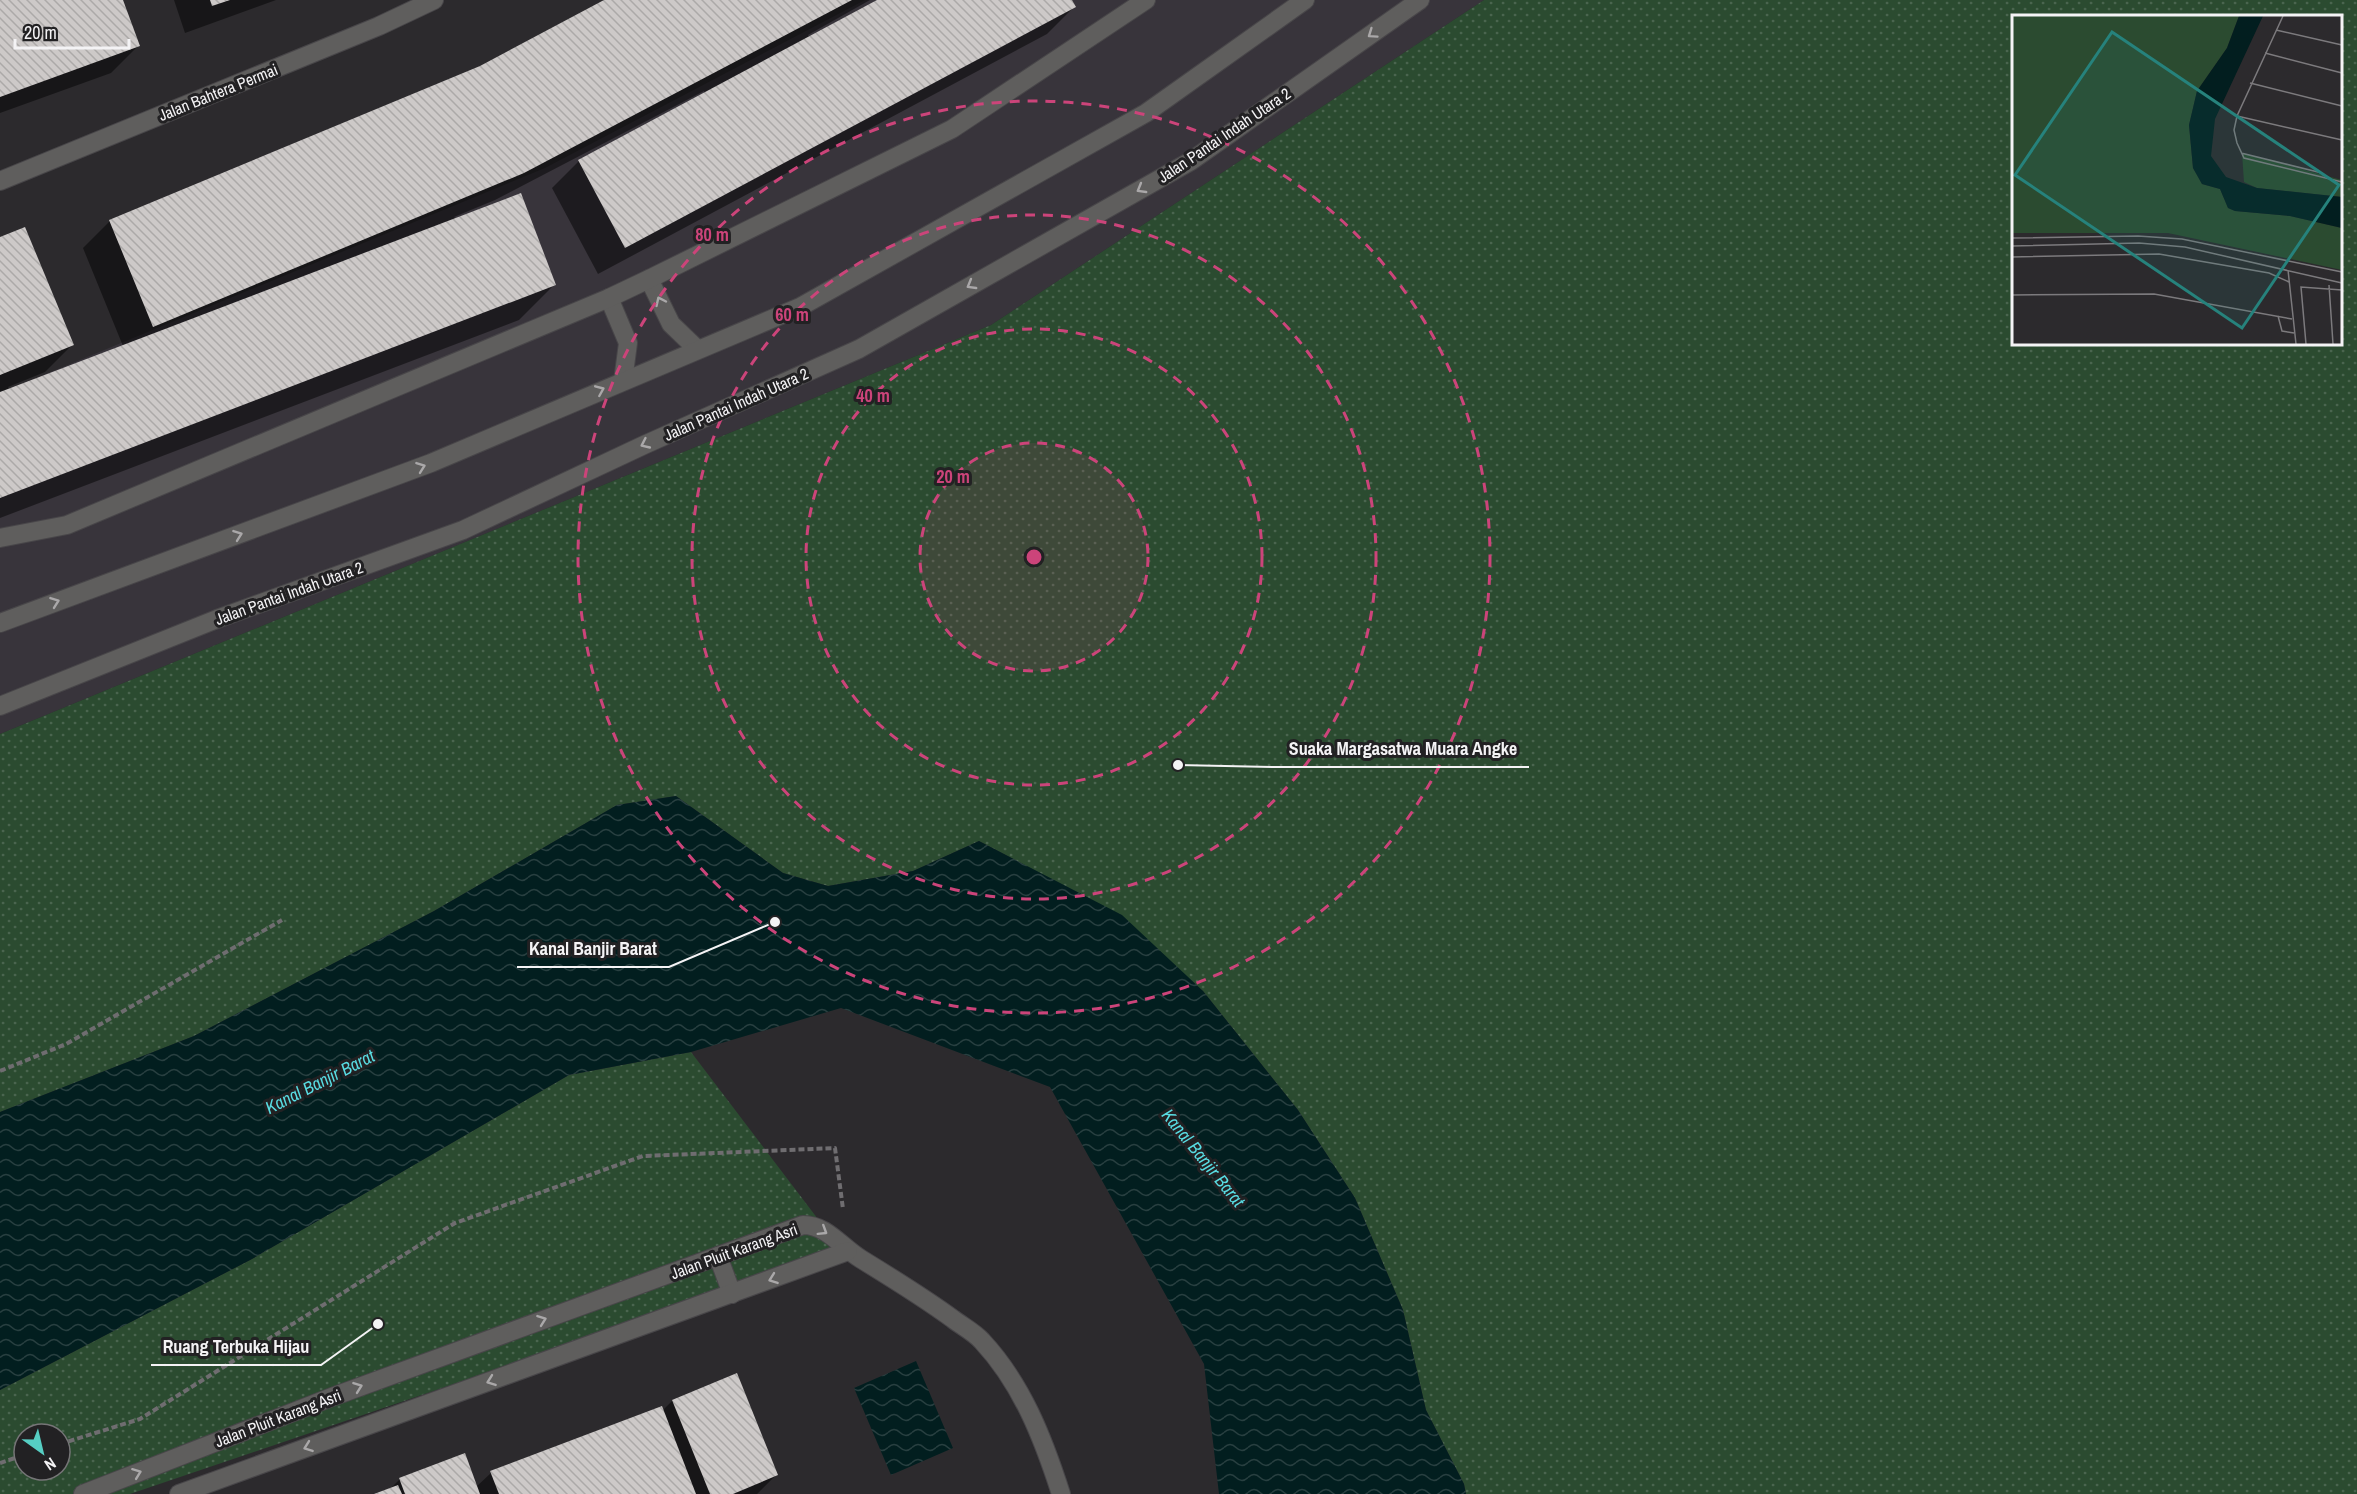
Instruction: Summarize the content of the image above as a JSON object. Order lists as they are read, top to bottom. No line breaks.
{"streets":{"street":["Jalan Bahtera Permai","Jalan Pantai Indah Utara 2","Jalan Pluit Karang Asri"]},"water":["Kanal Banjir Barat"],"places":["Suaka Margasatwa Muara Angke","Kanal Banjir Barat","Ruang Terbuka Hijau"],"scale_bar":"20 m","north":"bottom right","rings":["80 m","60 m","40 m","20 m"]}
